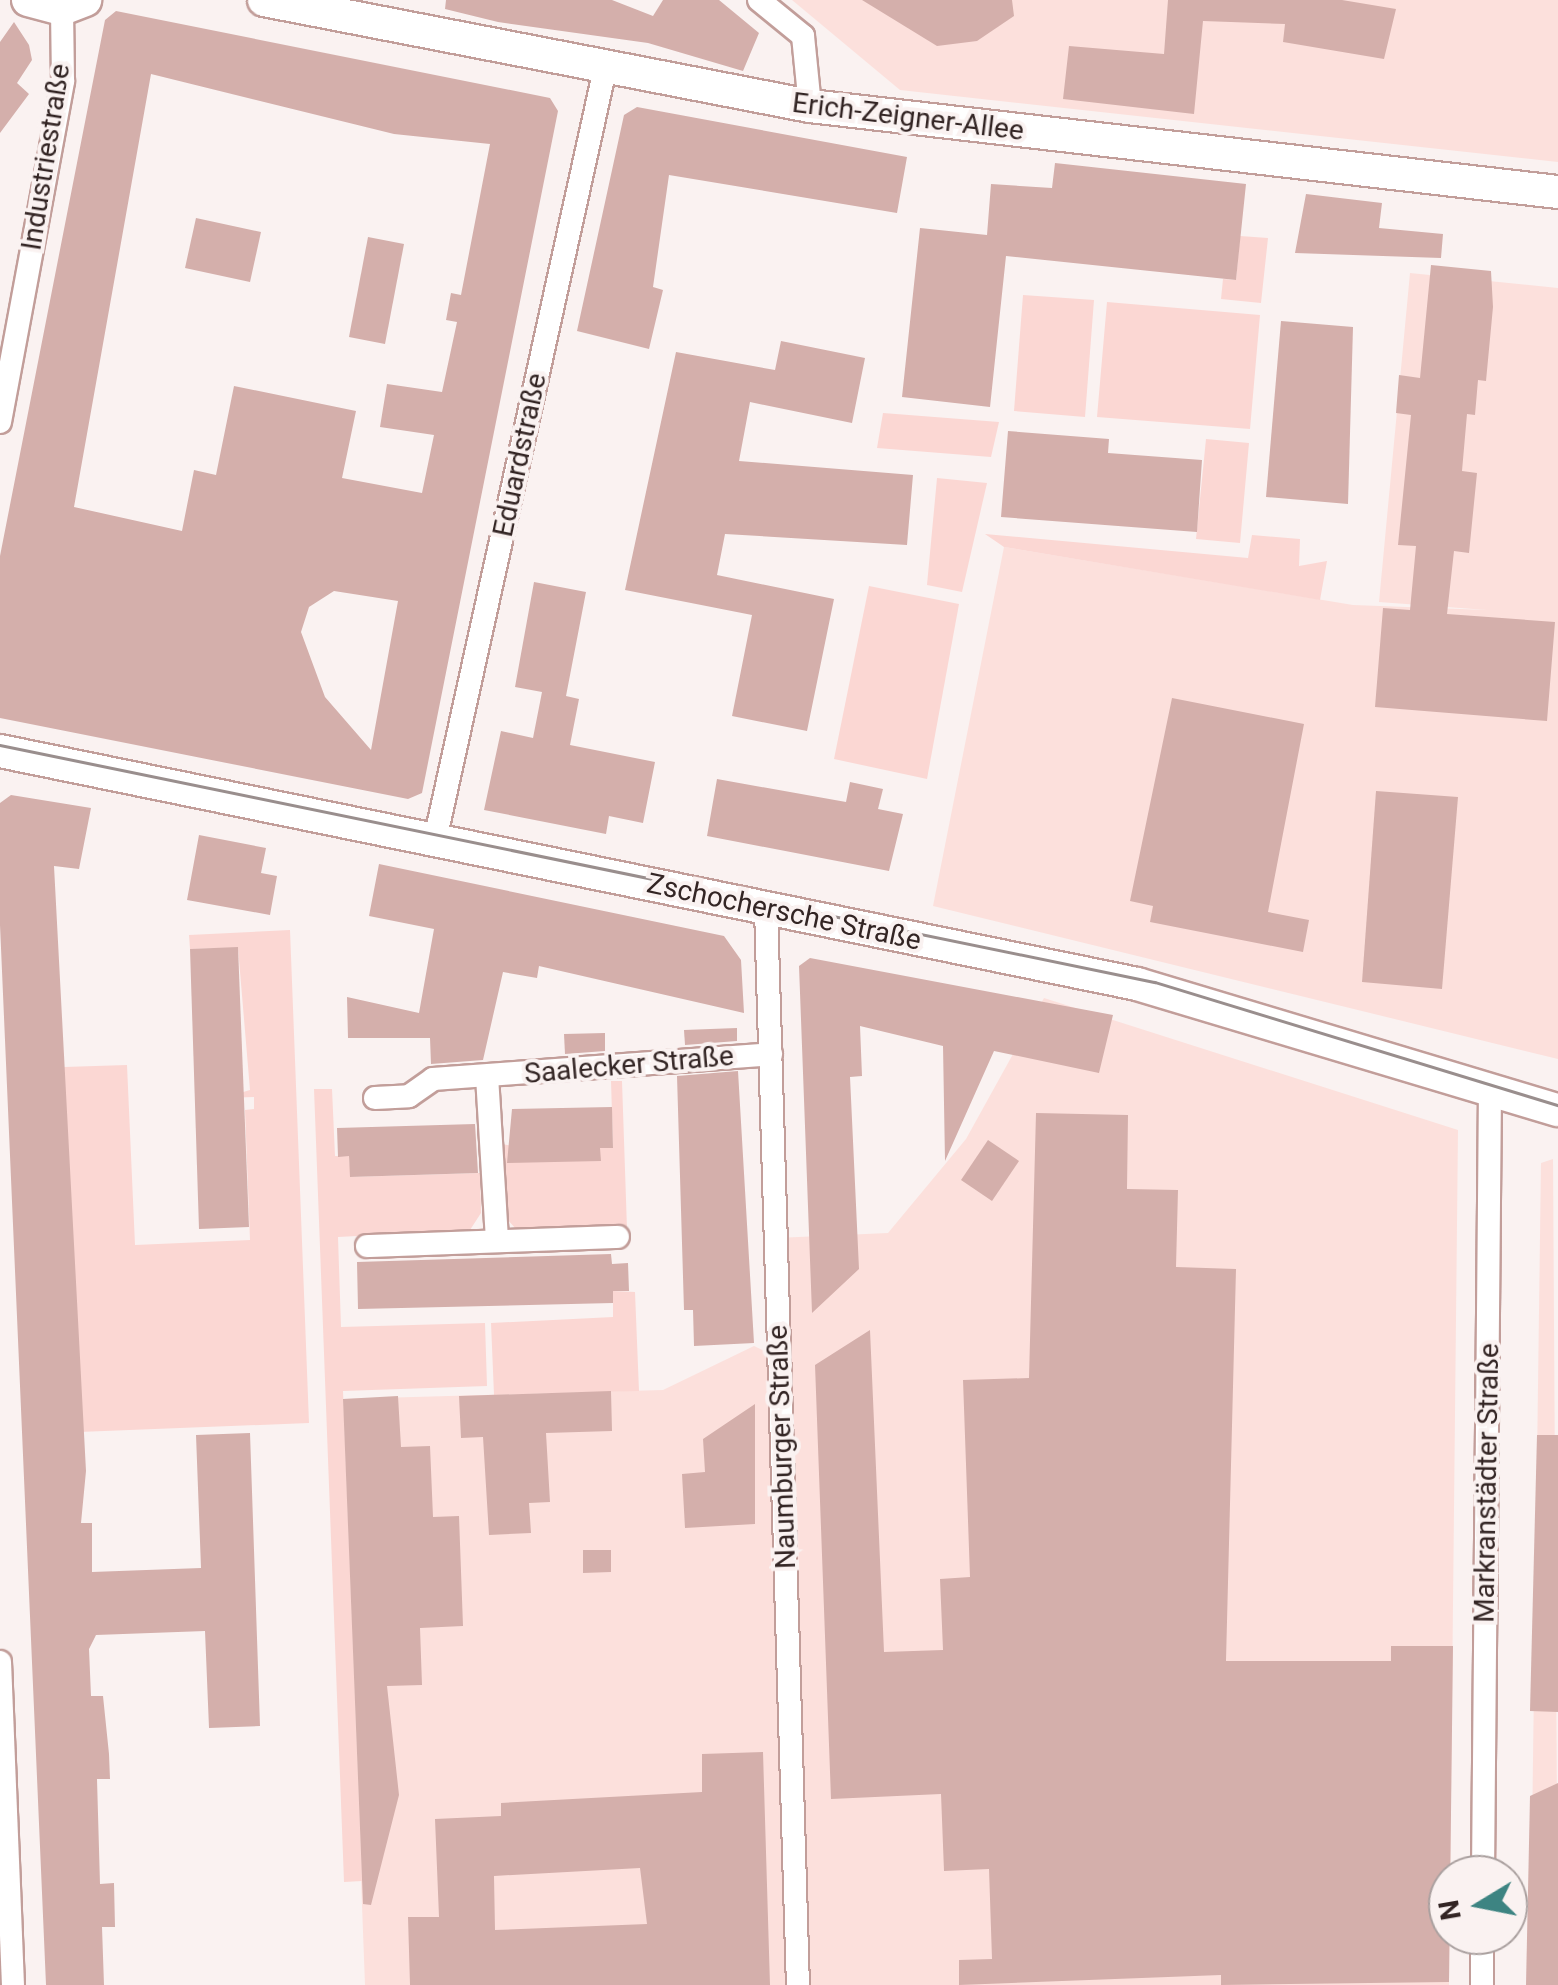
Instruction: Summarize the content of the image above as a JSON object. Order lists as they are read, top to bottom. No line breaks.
{"streets":{"main road":["Erich-Zeigner-Allee","Zschochersche Straße"],"street":["Industriestraße","Eduardstraße","Saalecker Straße","Naumburger Straße","Markranstädter Straße"]},"crossings":[["Erich-Zeigner-Allee","Eduardstraße"],["Eduardstraße","Zschochersche Straße"],["Zschochersche Straße","Naumburger Straße"],["Zschochersche Straße","Markranstädter Straße"],["Saalecker Straße","Naumburger Straße"]],"north":"left"}
